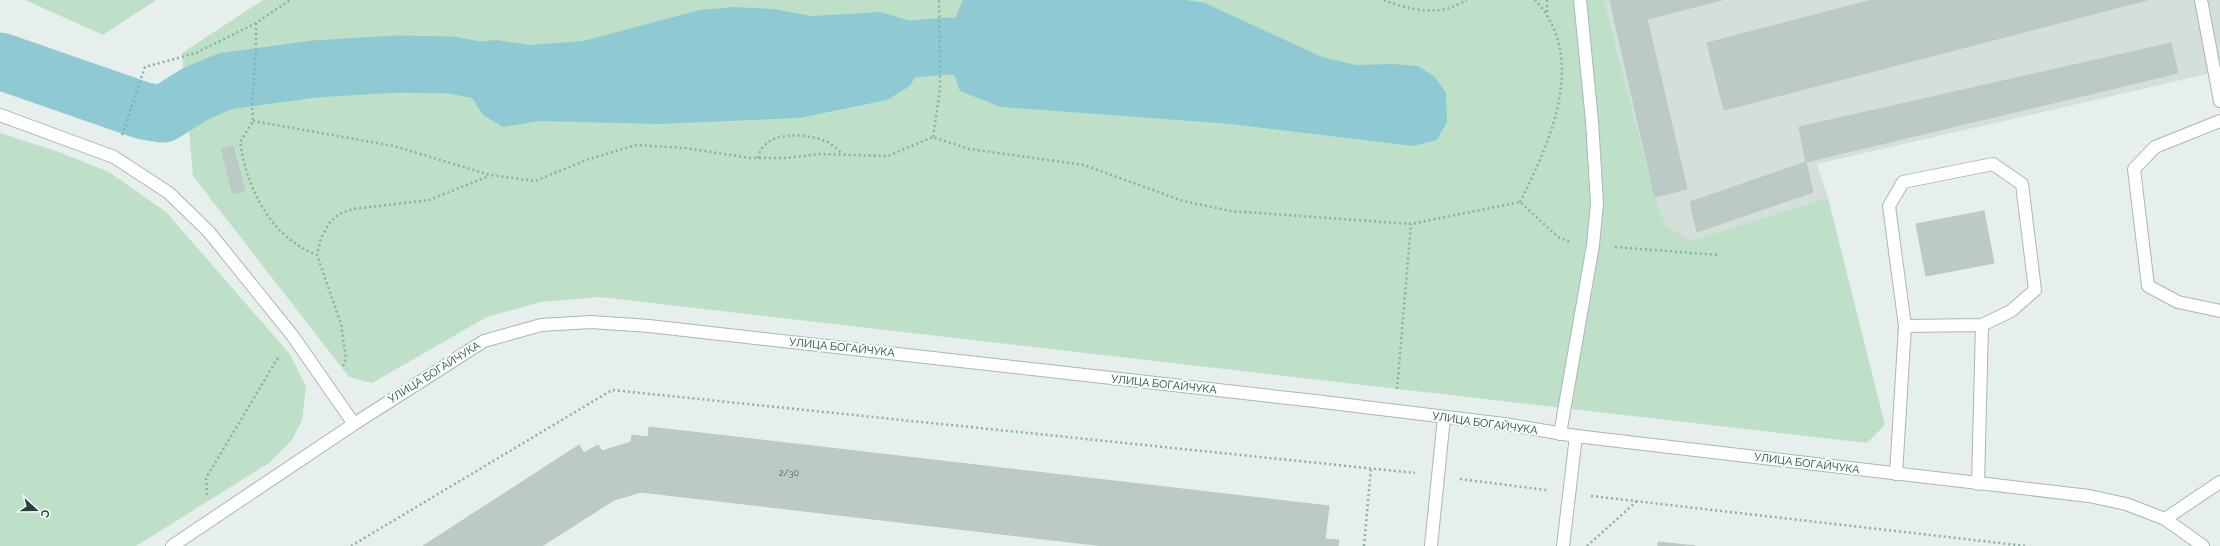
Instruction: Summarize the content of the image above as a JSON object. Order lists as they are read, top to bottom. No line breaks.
{"streets":{"street":["УЛИЦА БОГАЙЧУКА"]},"house_numbers":["2/30"],"north":"right"}
